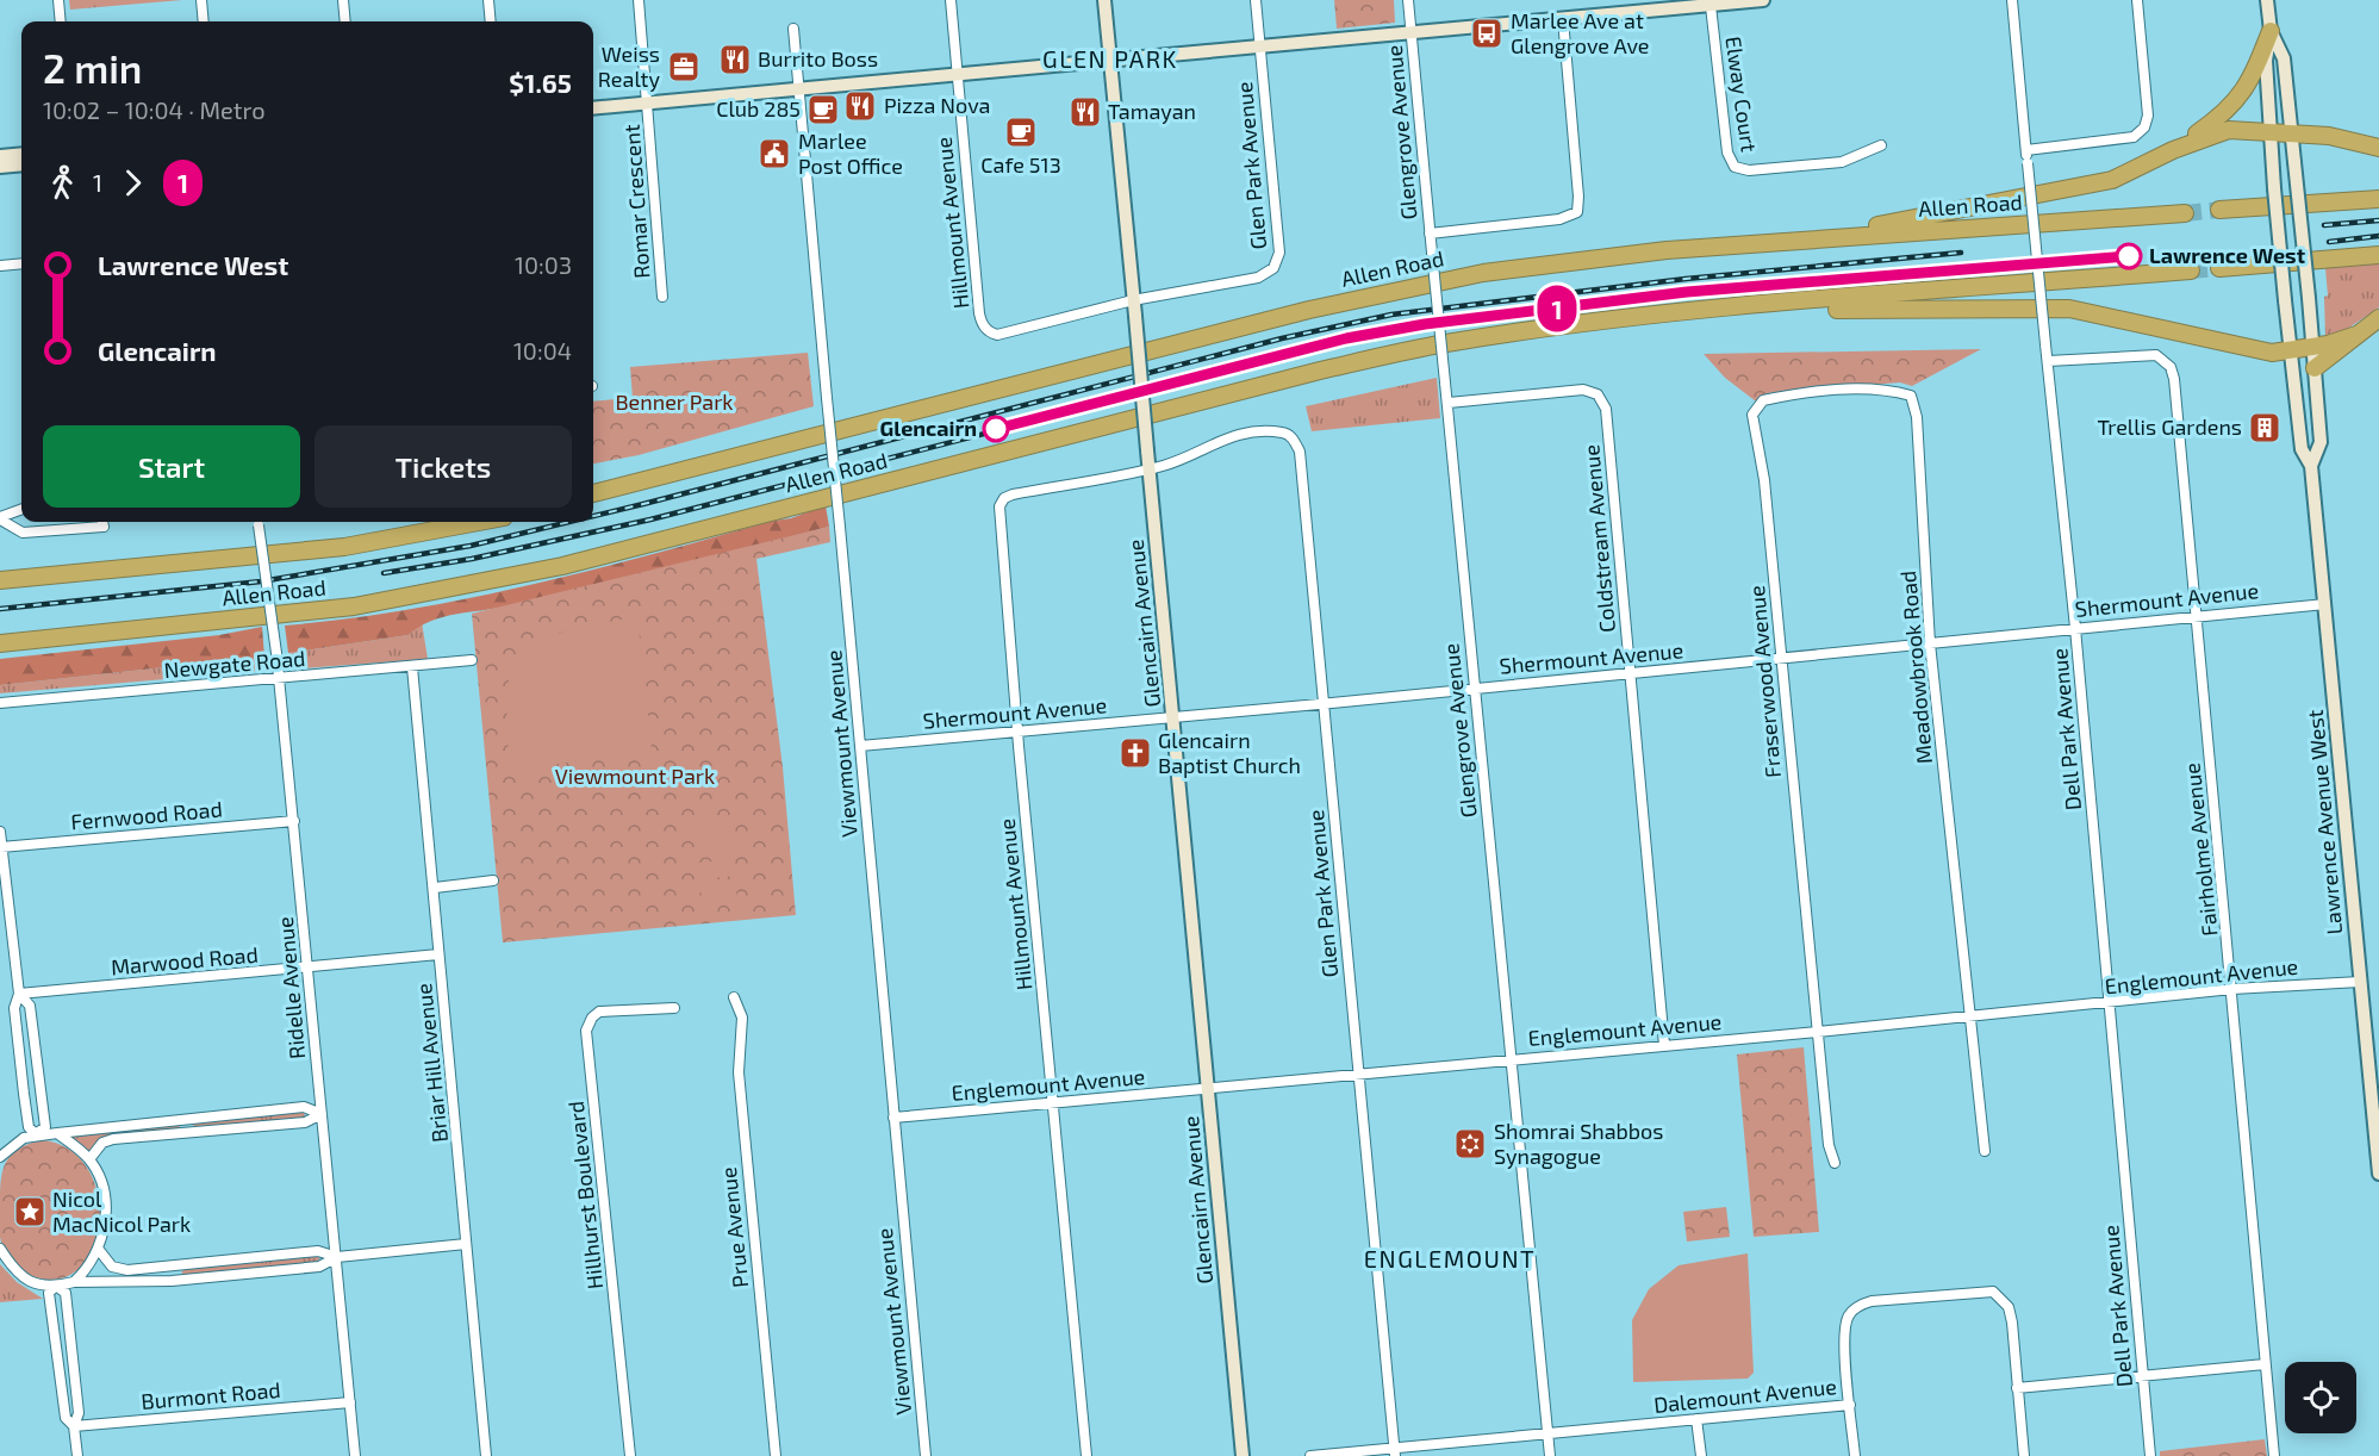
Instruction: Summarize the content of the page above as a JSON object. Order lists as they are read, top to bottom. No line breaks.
{"streets":{"highway":["Allen Road"],"street":["Elway Court","Glengrove Avenue","Glen Park Avenue","Romar Crescent","Hillmount Avenue","Coldstream Avenue","Shermount Avenue","Glencairn Avenue","Newgate Road","Meadowbrook Road","Fraserwood Avenue","Dell Park Avenue","Viewmount Avenue","Fernwood Road","Lawrence Avenue West","Fairholme Avenue","Marwood Road","Englemount Avenue","Ridelle Avenue","Briar Hill Avenue","Hillhurst Boulevard","Prue Avenue","Burmont Road","Dalemount Avenue"]},"crossings":[["Glengrove Avenue","Coldstream Avenue"],["Glengrove Avenue","Shermount Avenue"],["Glengrove Avenue","Englemount Avenue"],["Glengrove Avenue","Dalemount Avenue"],["Glen Park Avenue","Hillmount Avenue"],["Glen Park Avenue","Shermount Avenue"],["Glen Park Avenue","Glencairn Avenue"],["Glen Park Avenue","Englemount Avenue"],["Glen Park Avenue","Dalemount Avenue"],["Hillmount Avenue","Shermount Avenue"],["Hillmount Avenue","Glencairn Avenue"],["Hillmount Avenue","Englemount Avenue"],["Coldstream Avenue","Shermount Avenue"],["Coldstream Avenue","Englemount Avenue"],["Shermount Avenue","Glencairn Avenue"],["Shermount Avenue","Meadowbrook Road"],["Shermount Avenue","Fraserwood Avenue"],["Shermount Avenue","Dell Park Avenue"],["Shermount Avenue","Viewmount Avenue"],["Shermount Avenue","Lawrence Avenue West"],["Shermount Avenue","Fairholme Avenue"],["Glencairn Avenue","Englemount Avenue"],["Newgate Road","Ridelle Avenue"],["Newgate Road","Briar Hill Avenue"],["Meadowbrook Road","Fraserwood Avenue"],["Meadowbrook Road","Englemount Avenue"],["Fraserwood Avenue","Englemount Avenue"],["Dell Park Avenue","Fairholme Avenue"],["Dell Park Avenue","Englemount Avenue"],["Viewmount Avenue","Englemount Avenue"],["Fernwood Road","Ridelle Avenue"],["Lawrence Avenue West","Englemount Avenue"],["Fairholme Avenue","Englemount Avenue"],["Marwood Road","Ridelle Avenue"],["Marwood Road","Briar Hill Avenue"],["Ridelle Avenue","Burmont Road"]],"districts":["GLEN PARK","ENGLEMOUNT"],"parks":["Benner Park","Viewmount Park"],"places":{"bus stop":["Marlee Ave at Glengrove Ave"],"restaurant":["Burrito Boss","Pizza Nova","Tamayan"],"office":["Weiss Realty"],"cafe":["Club 285","Cafe 513"],"public building":["Marlee Post Office"],"other":["Lawrence West","Glencairn"],"building":["Trellis Gardens"],"church":["Glencairn Baptist Church"],"synagogue":["Shomrai Shabbos Synagogue"],"place":["Nicol MacNicol Park"]},"lines":["metro line 1"],"page":{"on_map":"1","heading":["2 min","10:02 – 10:04 · Metro","$1.65"],"legs":["1","1"],"list":[{"name":"Lawrence West","value":"10:03"},{"name":"Glencairn","value":"10:04"}],"buttons":["Start","Tickets"]}}
